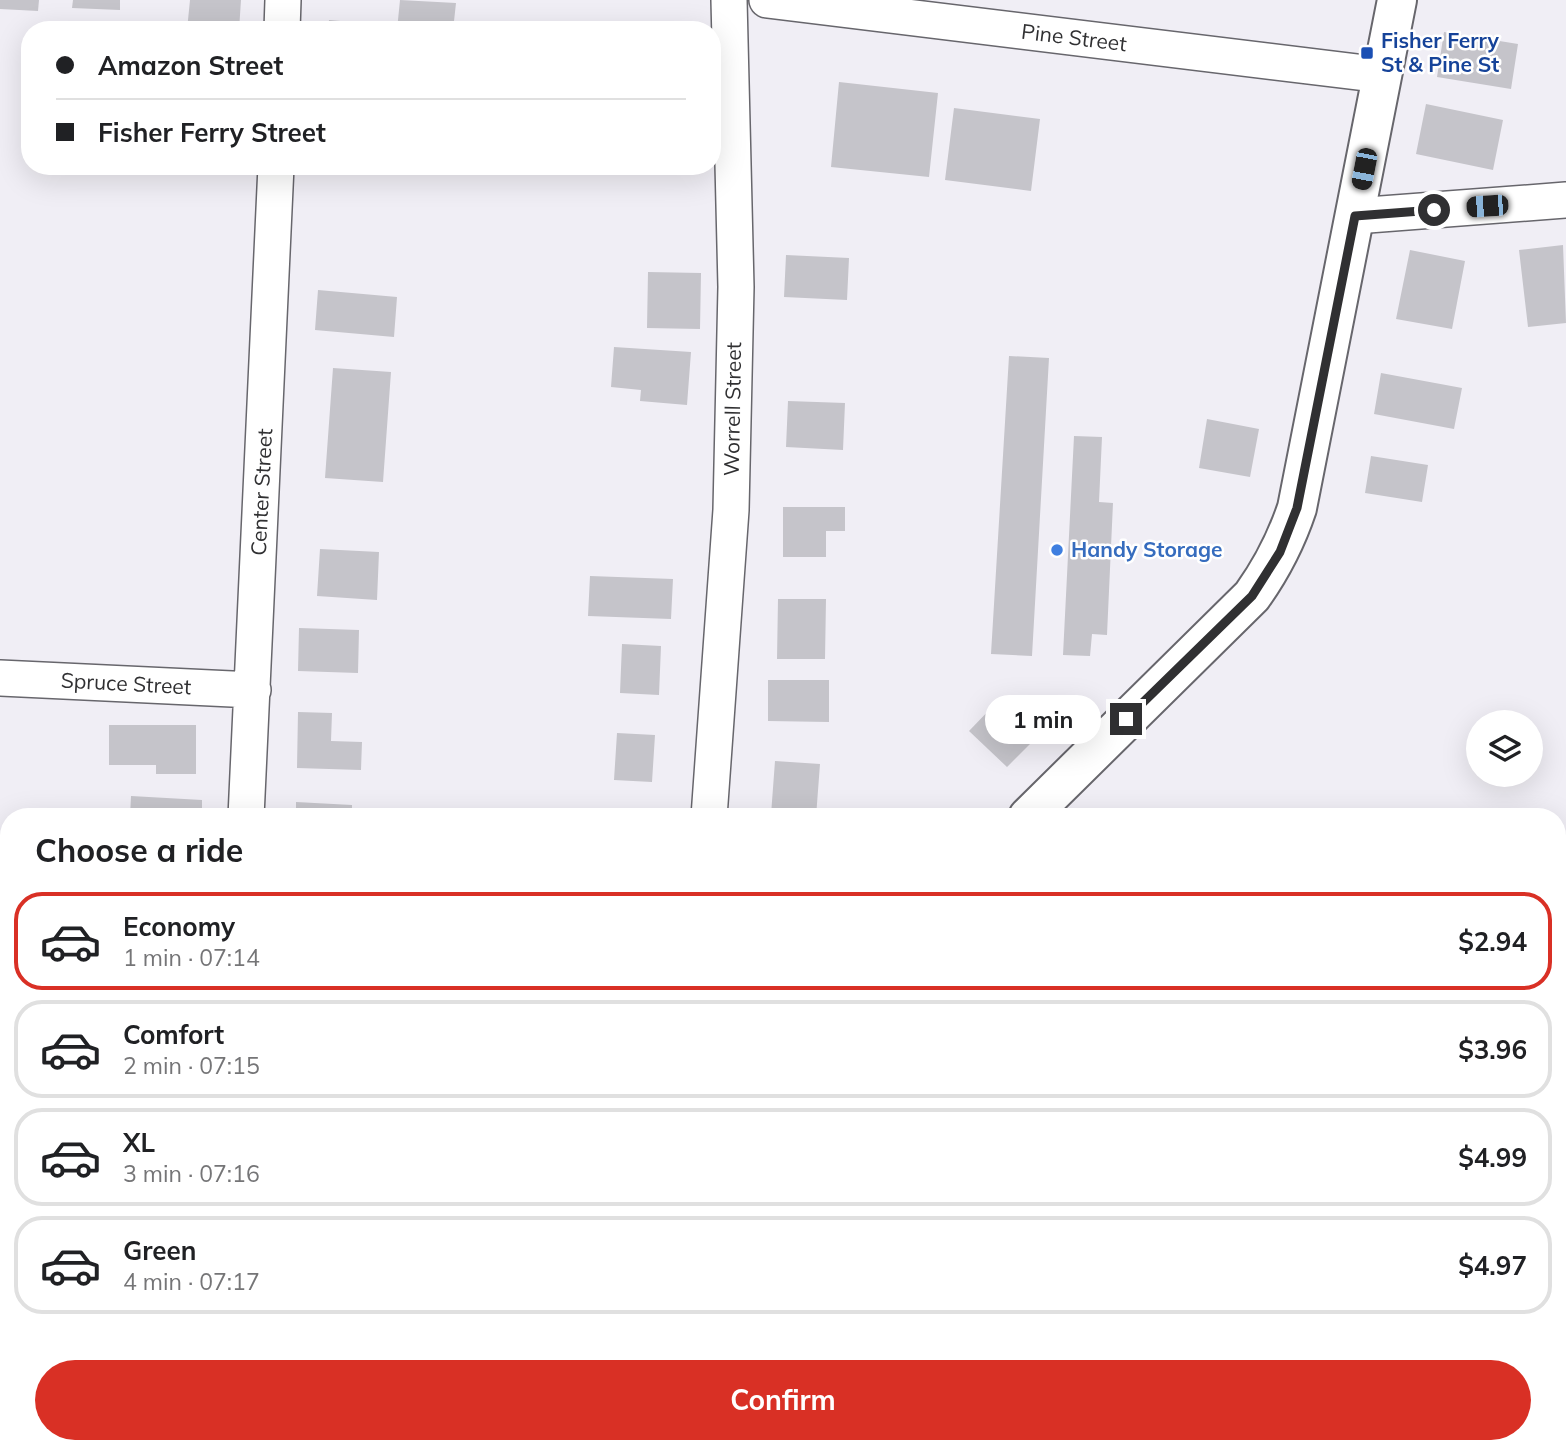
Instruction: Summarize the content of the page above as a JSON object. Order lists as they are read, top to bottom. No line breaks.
{"streets":{"street":["Pine Street","Worrell Street","Center Street","Spruce Street"]},"crossings":[["Center Street","Spruce Street"]],"places":{"transit":["Fisher Ferry St & Pine St"],"other":["Handy Storage"]},"page":{"banner":["Amazon Street","Fisher Ferry Street"],"bubble":"1 min","heading":"Choose a ride","list":[{"name":"Economy","note":"1 min · 07:14","value":"$2.94"},{"name":"Comfort","note":"2 min · 07:15","value":"$3.96"},{"name":"XL","note":"3 min · 07:16","value":"$4.99"},{"name":"Green","note":"4 min · 07:17","value":"$4.97"}],"buttons":"Confirm"}}
